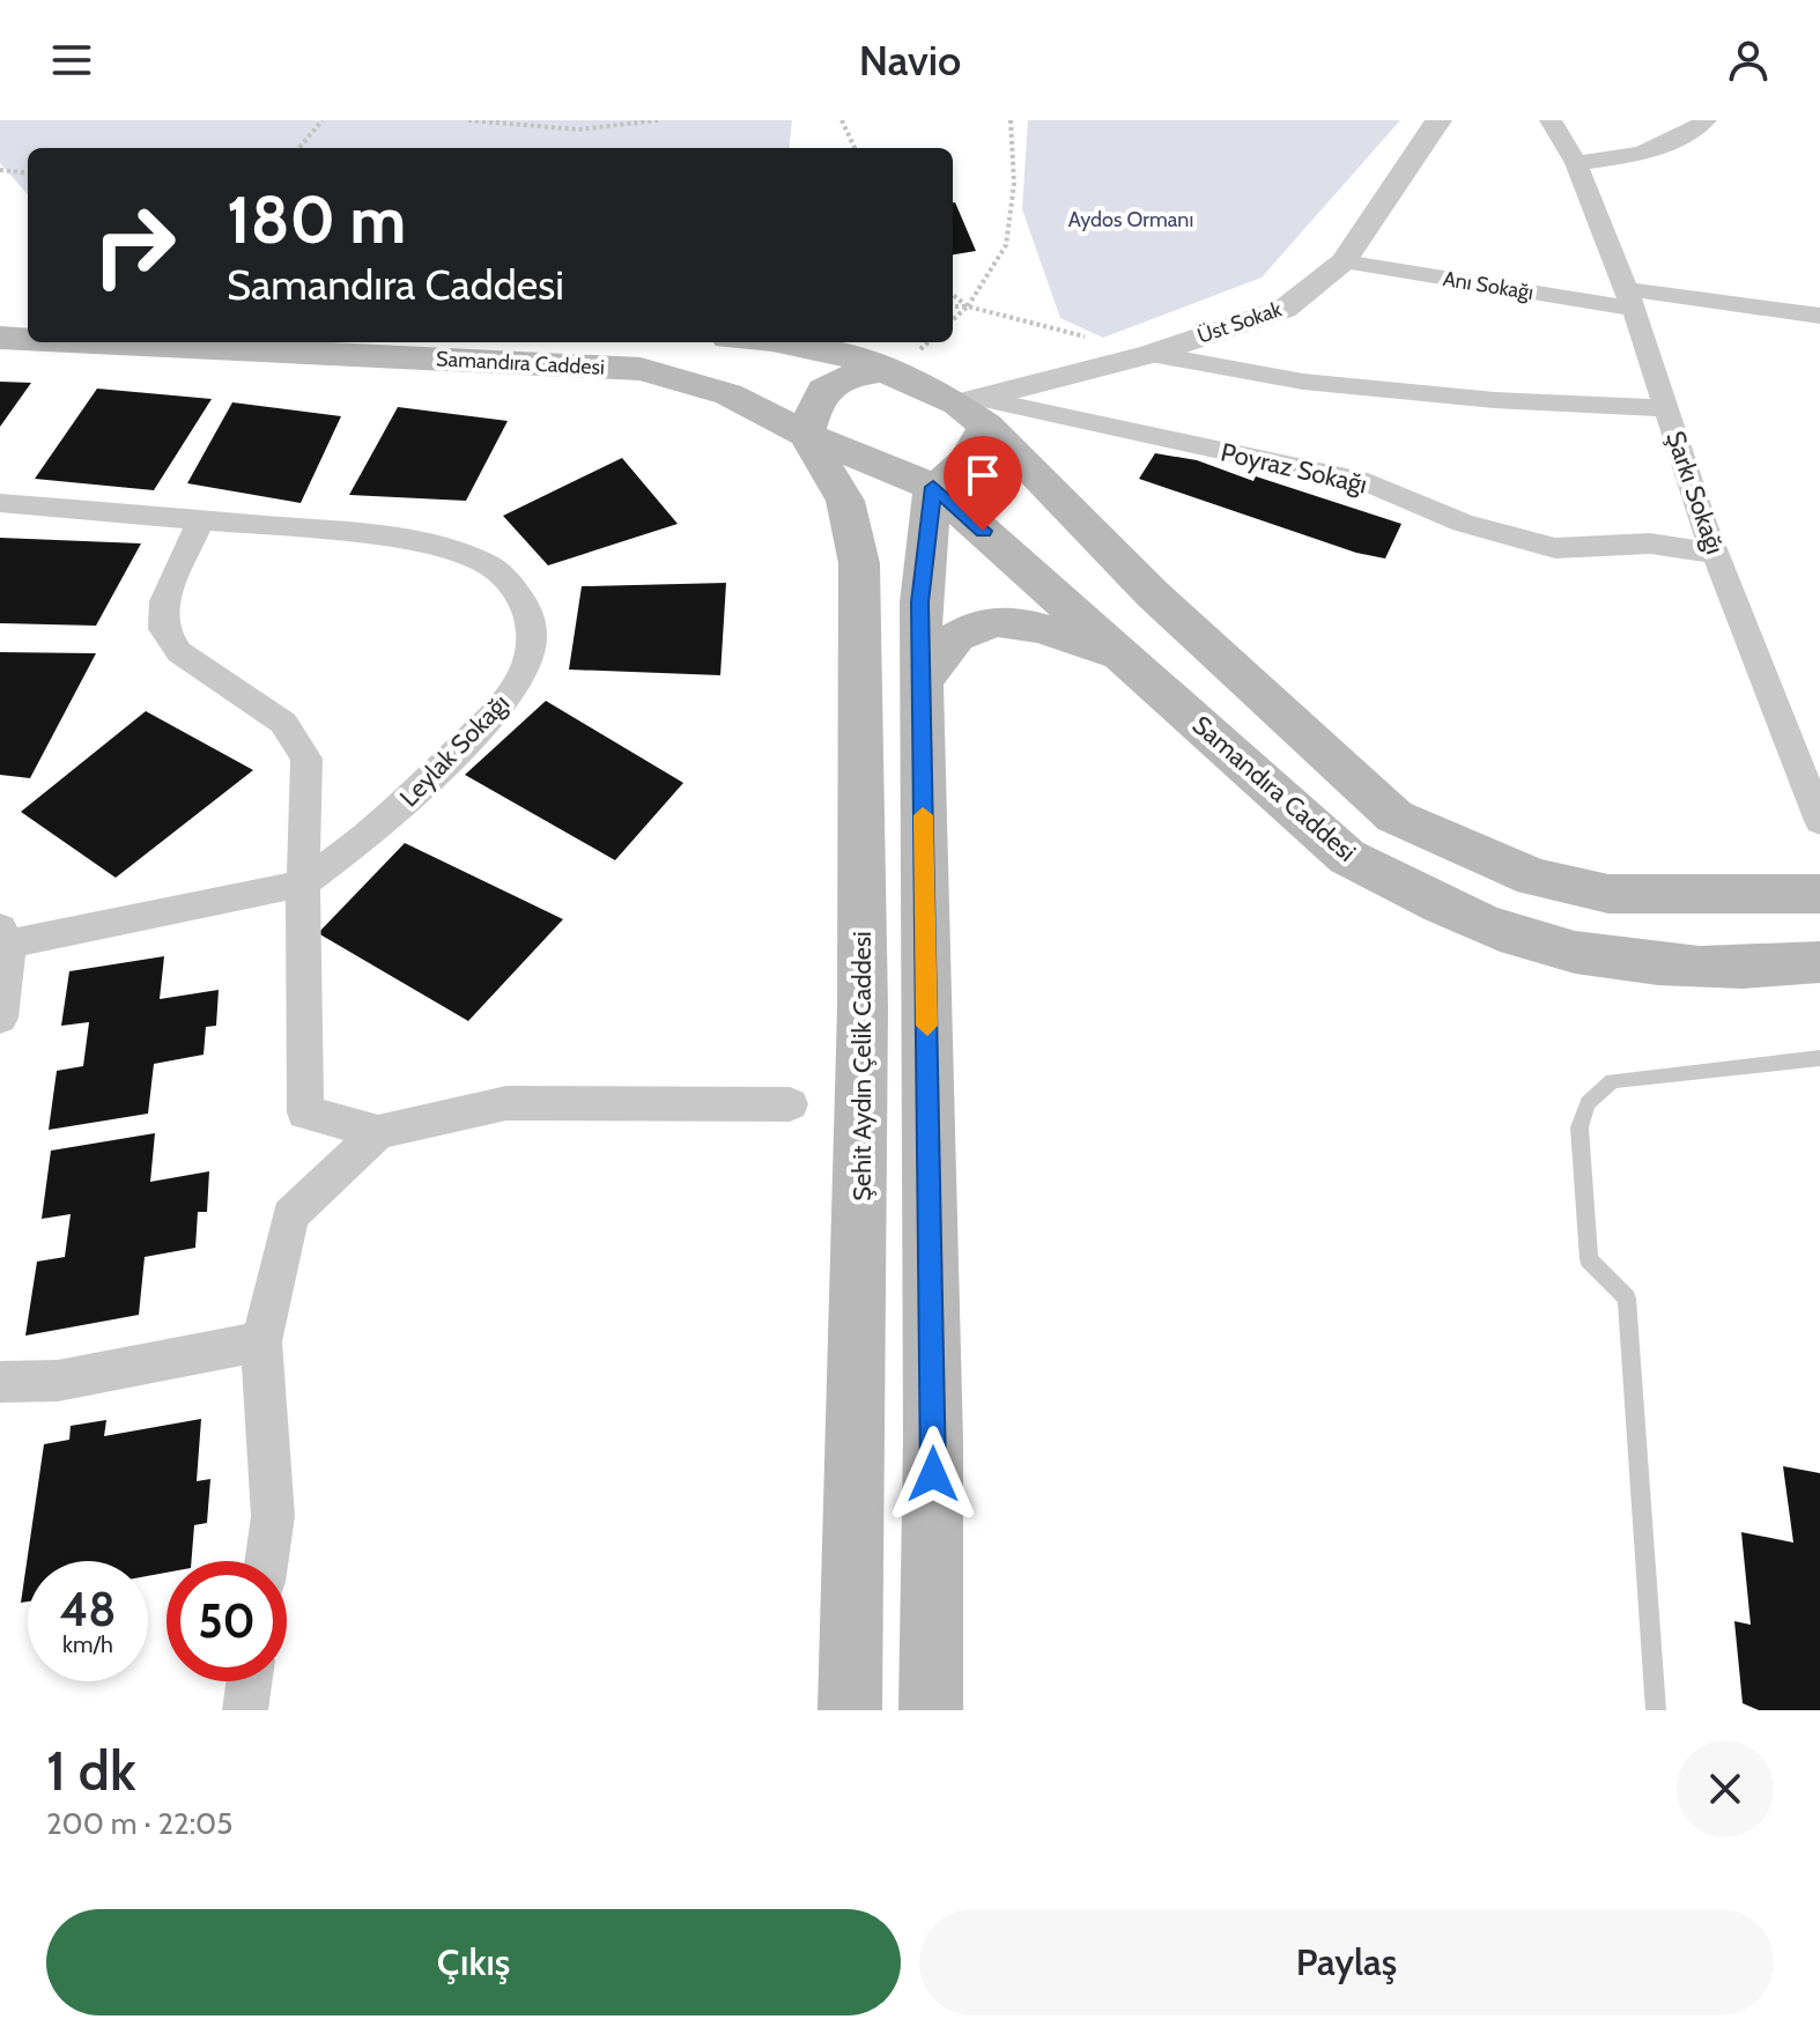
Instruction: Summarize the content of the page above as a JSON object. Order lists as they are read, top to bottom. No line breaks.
{"streets":{"main road":["Samandıra Caddesi","Şehit Aydın Çelik Caddesi"],"street":["Anı Sokağı","Üst Sokak","Poyraz Sokağı","Şarkı Sokağı","Leylak Sokağı"]},"crossings":[["Anı Sokağı","Üst Sokak"],["Anı Sokağı","Şarkı Sokağı"],["Üst Sokak","Poyraz Sokağı"],["Samandıra Caddesi","Şehit Aydın Çelik Caddesi"],["Poyraz Sokağı","Şarkı Sokağı"]],"parks":["Aydos Ormanı"],"page":{"header":"Navio","turn":["180 m","Samandıra Caddesi"],"speed":"48 km/h","limit":"50","heading":["1 dk","200 m · 22:05"],"buttons":["Çıkış","Paylaş"]}}
